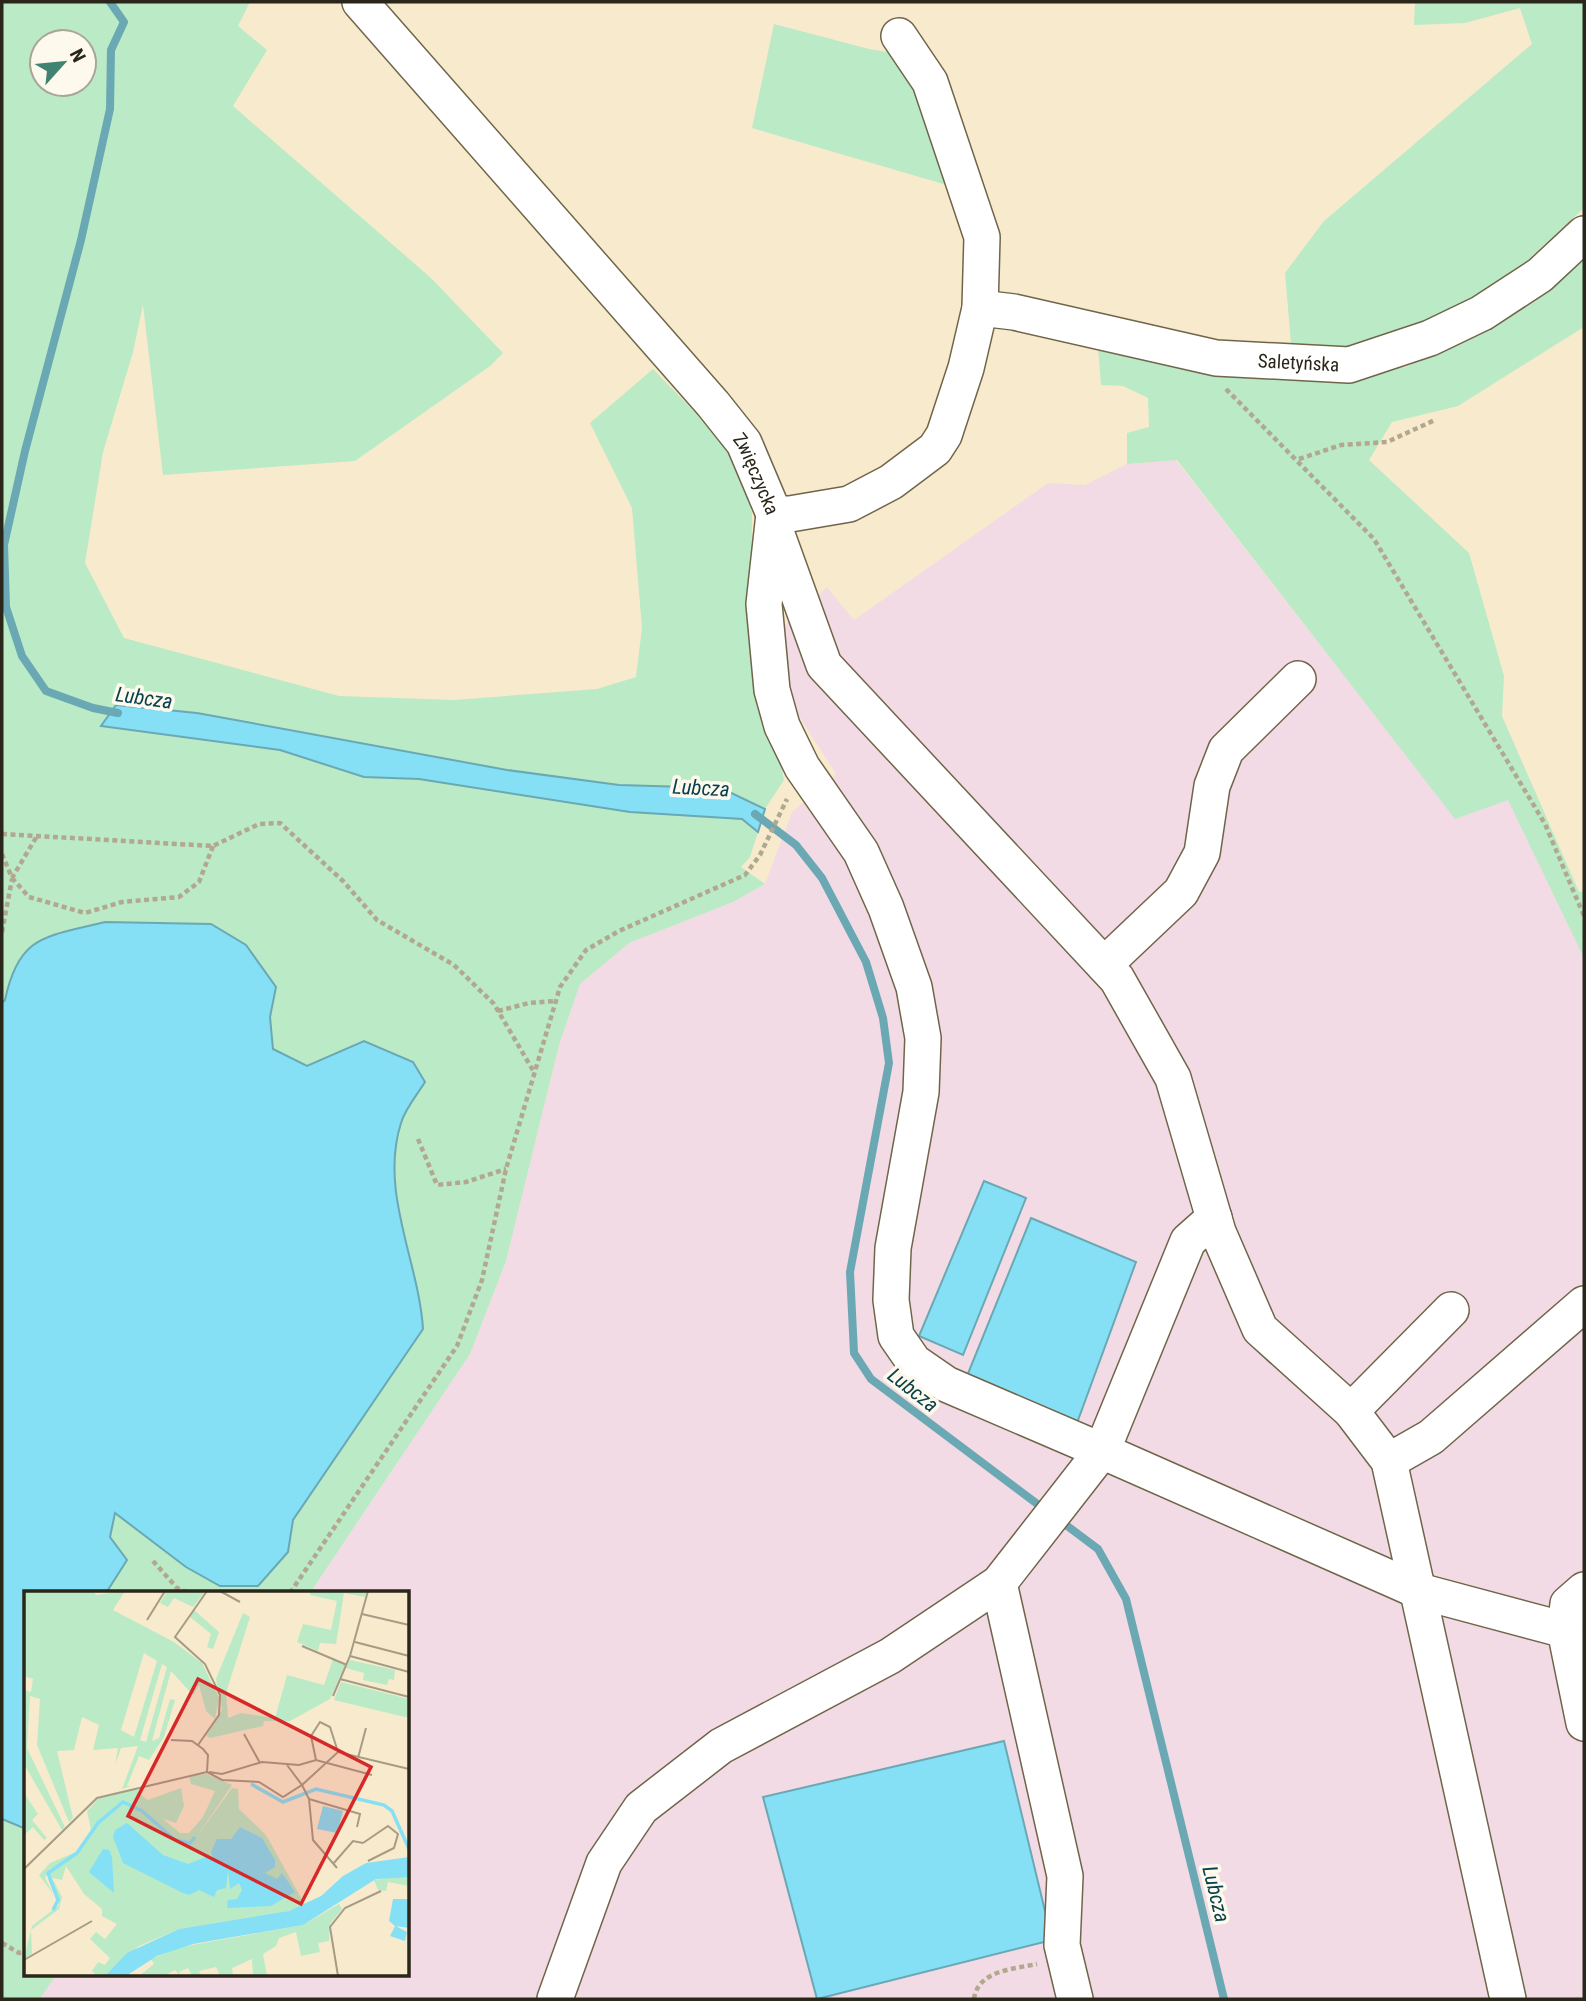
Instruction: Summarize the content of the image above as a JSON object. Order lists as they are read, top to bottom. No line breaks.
{"streets":{"street":["Saletyńska","Zwięczycka"]},"crossings":[["Saletyńska","Zwięczycka"]],"water":["Lubcza"],"north":"top right"}
